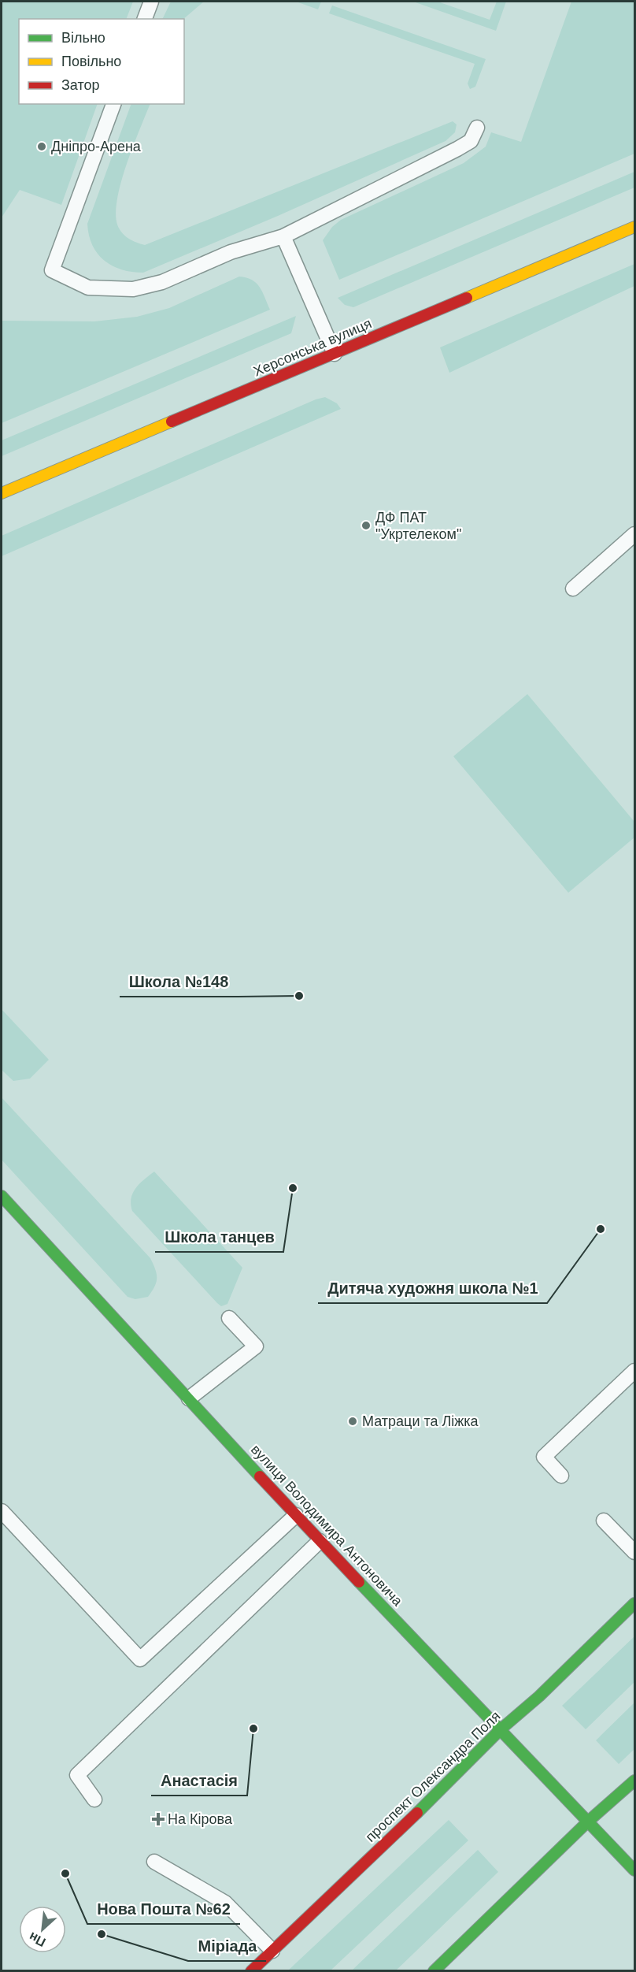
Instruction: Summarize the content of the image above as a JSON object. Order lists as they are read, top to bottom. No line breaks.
{"streets":{"street":["Херсонська вулиця","вулиця Володимира Антоновича","проспект Олександра Поля"]},"crossings":[["вулиця Володимира Антоновича","проспект Олександра Поля"]],"places":{"other":["Дніпро-Арена","ДФ ПАТ \"Укртелеком\"","Школа №148","Школа танцев","Дитяча художня школа №1","Матраци та Ліжка","Анастасія","Нова Пошта №62","Міріада"],"health":["На Кірова"]},"legend":["Вільно","Повільно","Затор"],"north":"bottom left"}
